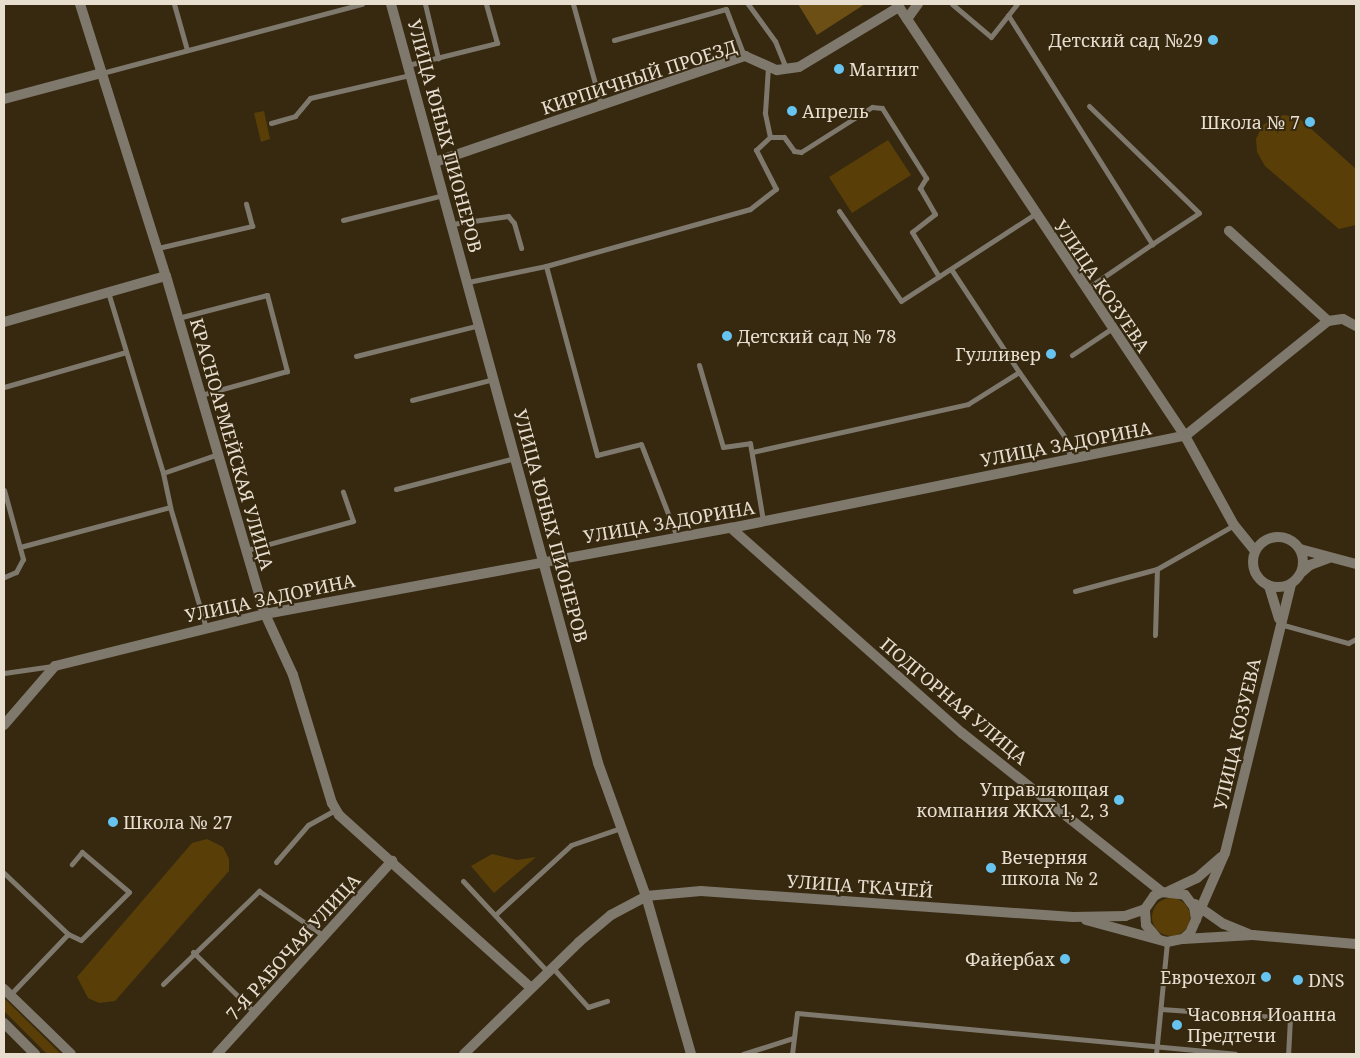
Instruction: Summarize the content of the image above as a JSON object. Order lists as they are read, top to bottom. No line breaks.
{"streets":{"street":["КИРПИЧНЫЙ ПРОЕЗД","УЛИЦА ЮНЫХ ПИОНЕРОВ","УЛИЦА КОЗУЕВА","КРАСНОАРМЕЙСКАЯ УЛИЦА","УЛИЦА ЗАДОРИНА","ПОДГОРНАЯ УЛИЦА","УЛИЦА ТКАЧЕЙ","7-Я РАБОЧАЯ УЛИЦА"]},"crossings":[["КИРПИЧНЫЙ ПРОЕЗД","УЛИЦА ЮНЫХ ПИОНЕРОВ"],["УЛИЦА ЮНЫХ ПИОНЕРОВ","УЛИЦА ЗАДОРИНА"],["УЛИЦА ЮНЫХ ПИОНЕРОВ","УЛИЦА ТКАЧЕЙ"],["УЛИЦА КОЗУЕВА","УЛИЦА ЗАДОРИНА"],["УЛИЦА КОЗУЕВА","ПОДГОРНАЯ УЛИЦА"],["УЛИЦА КОЗУЕВА","УЛИЦА ТКАЧЕЙ"],["КРАСНОАРМЕЙСКАЯ УЛИЦА","УЛИЦА ЗАДОРИНА"],["УЛИЦА ЗАДОРИНА","ПОДГОРНАЯ УЛИЦА"],["ПОДГОРНАЯ УЛИЦА","УЛИЦА ТКАЧЕЙ"]],"places":["Детский сад №29","Магнит","Апрель","Школа № 7","Детский сад № 78","Гулливер","Управляющая компания ЖКХ 1, 2, 3","Школа № 27","Вечерняя школа № 2","Файербах","Еврочехол","DNS","Часовня Иоанна Предтечи"]}
